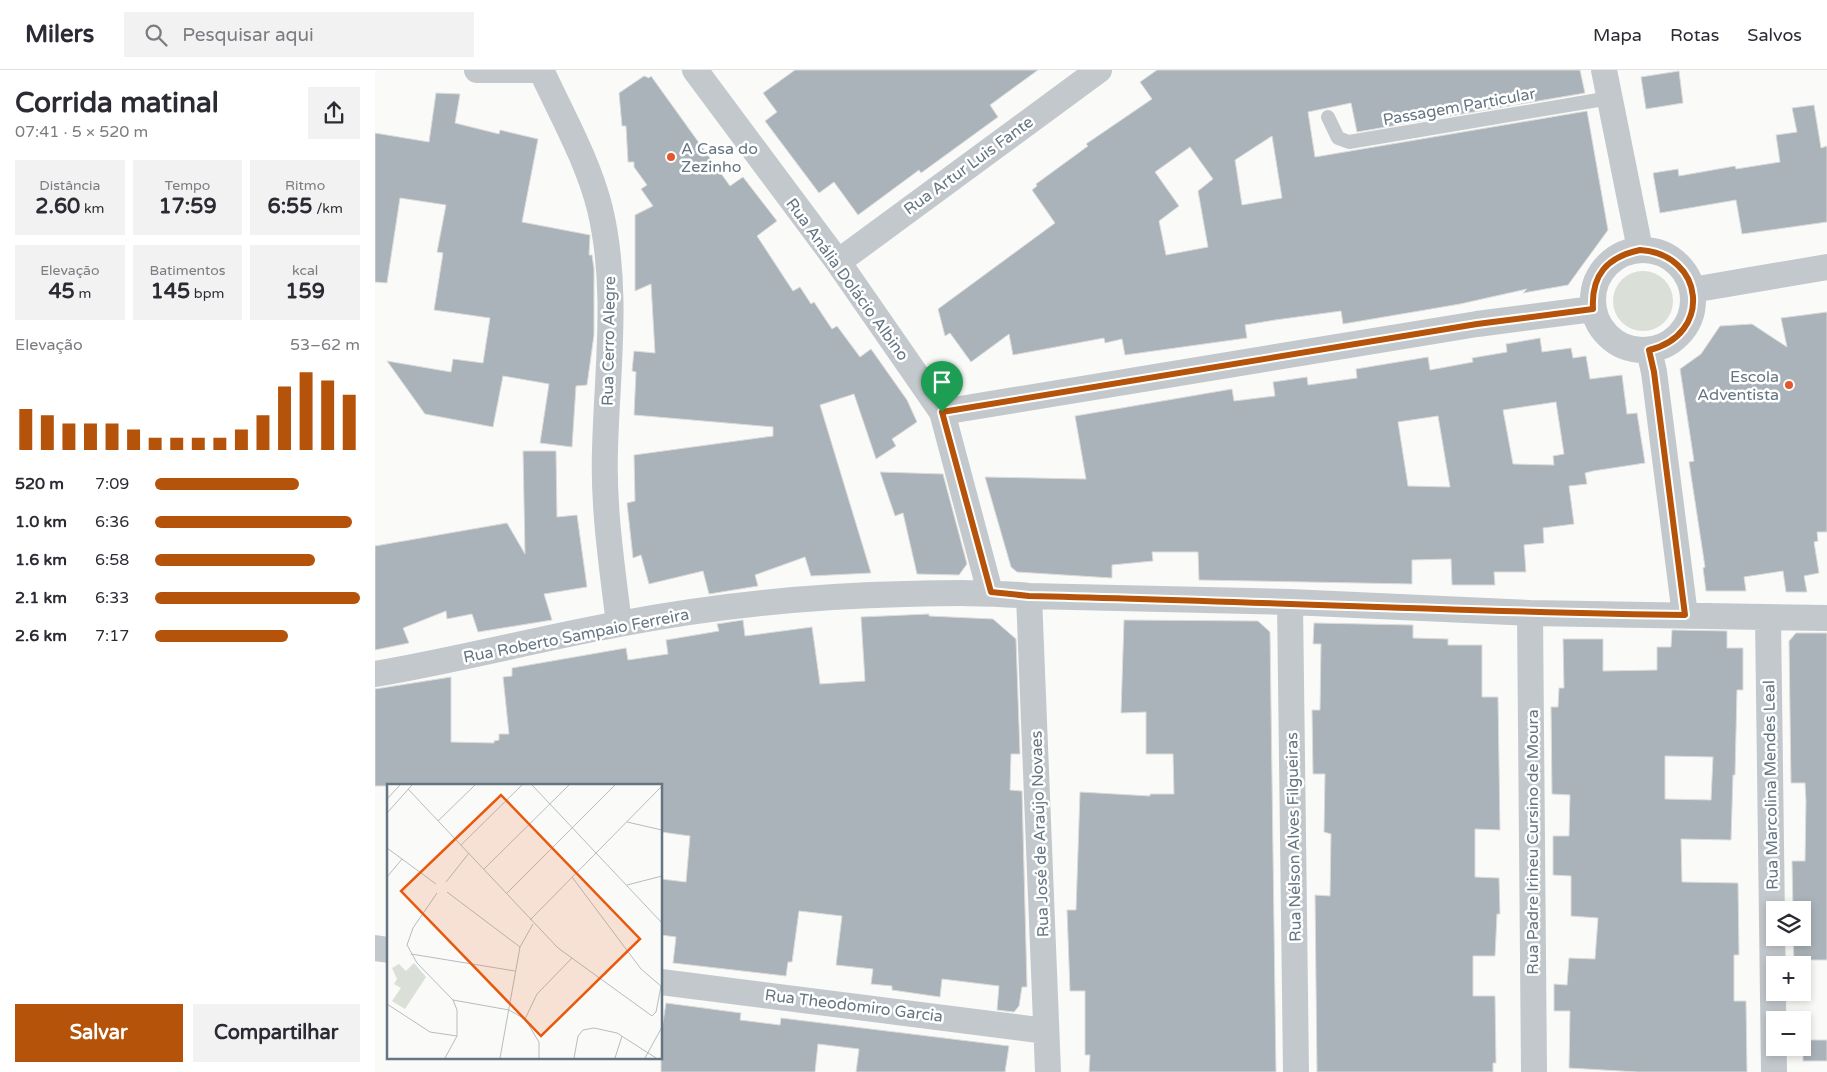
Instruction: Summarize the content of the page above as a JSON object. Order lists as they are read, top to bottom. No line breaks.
{"streets":{"street":["Rua Artur Luis Fante","Rua Anália Dolácio Albino","Rua Cerro Alegre","Rua Roberto Sampaio Ferreira","Rua Marcolina Mendes Leal","Rua José de Araújo Novaes","Rua Nélson Alves Filgueiras","Rua Padre Irineu Cursino de Moura","Rua Theodomiro Garcia"],"lane":["Passagem Particular"]},"crossings":[["Rua Artur Luis Fante","Rua Anália Dolácio Albino"],["Rua Anália Dolácio Albino","Rua Roberto Sampaio Ferreira"],["Rua Cerro Alegre","Rua Roberto Sampaio Ferreira"],["Rua Roberto Sampaio Ferreira","Rua Marcolina Mendes Leal"],["Rua Roberto Sampaio Ferreira","Rua José de Araújo Novaes"],["Rua Roberto Sampaio Ferreira","Rua Nélson Alves Filgueiras"],["Rua Roberto Sampaio Ferreira","Rua Padre Irineu Cursino de Moura"],["Rua José de Araújo Novaes","Rua Theodomiro Garcia"]],"places":["A Casa do Zezinho","Escola Adventista"],"page":{"header":"Milers","search":"Pesquisar aqui","nav":["Mapa","Rotas","Salvos"],"heading":["Corrida matinal","07:41 · 5 × 520 m"],"stats":[["Distância","2.60 km"],["Tempo","17:59"],["Ritmo","6:55 /km"],["Elevação","45 m"],["Batimentos","145 bpm"],["kcal","159"]],"chart":["Elevação","53–62 m"],"list":[{"name":"520 m","note":"7:09"},{"name":"1.0 km","note":"6:36"},{"name":"1.6 km","note":"6:58"},{"name":"2.1 km","note":"6:33"},{"name":"2.6 km","note":"7:17"}],"map_buttons":["+","−"],"buttons":["Salvar","Compartilhar"]}}
